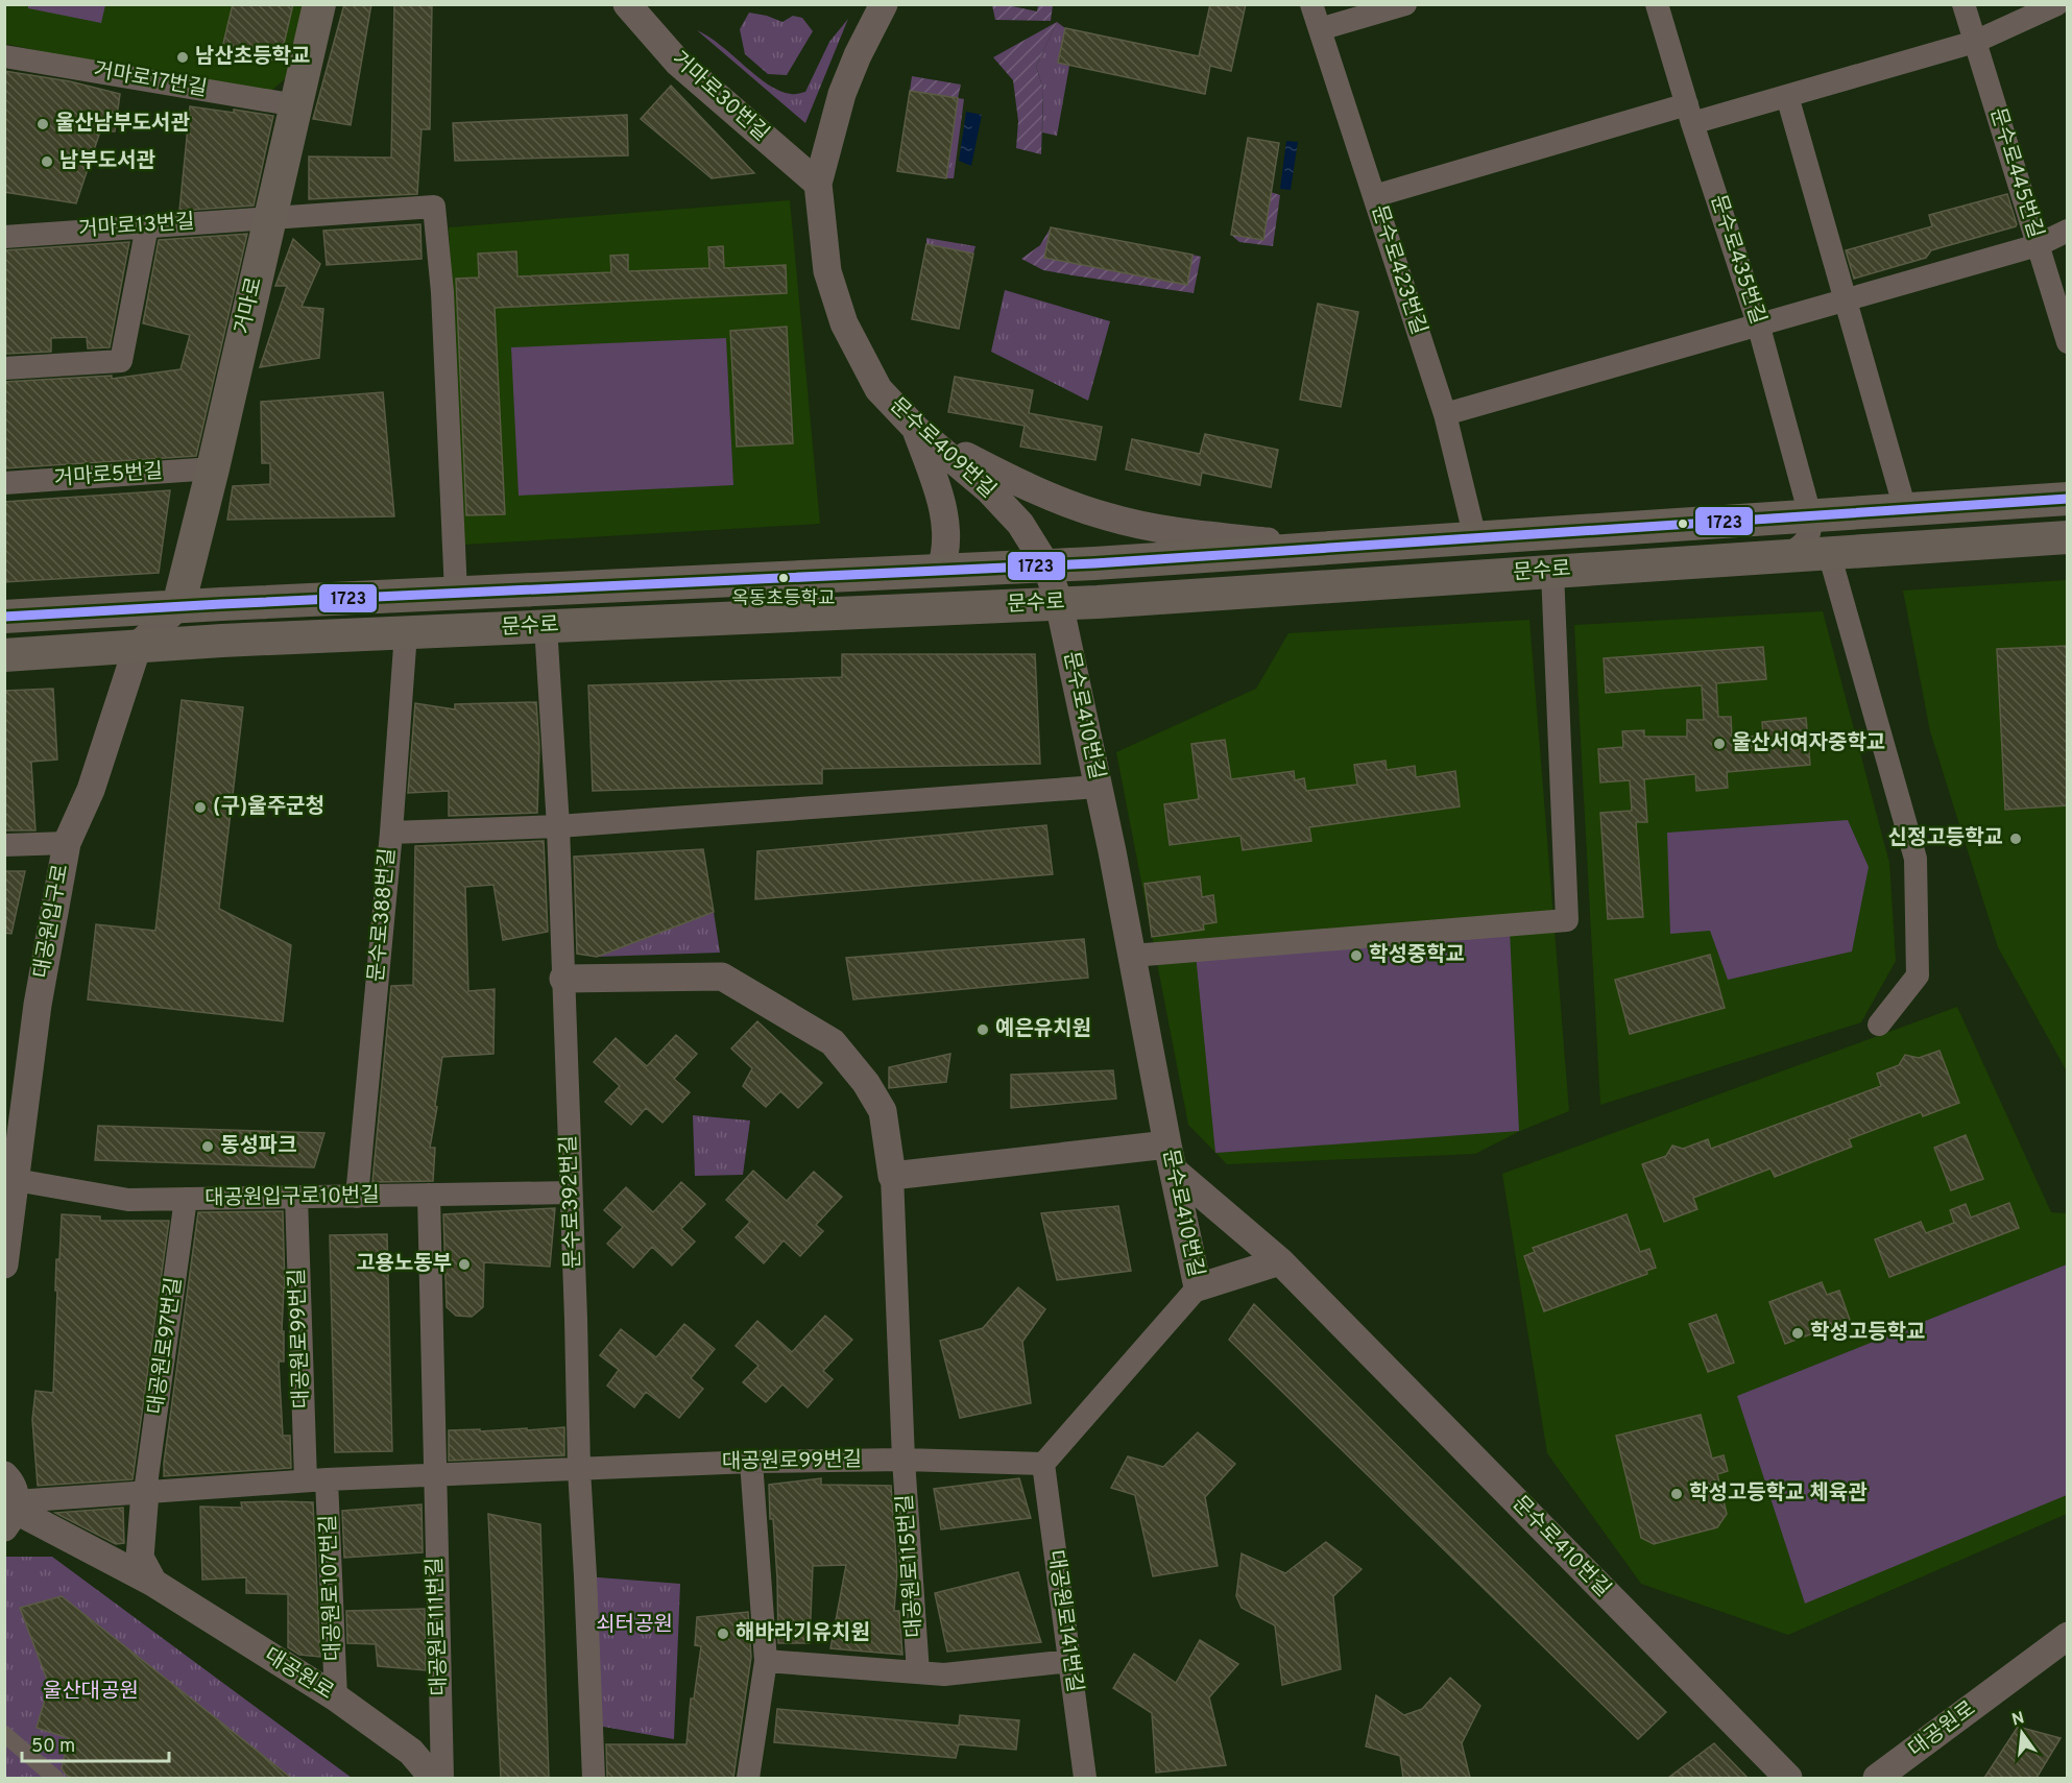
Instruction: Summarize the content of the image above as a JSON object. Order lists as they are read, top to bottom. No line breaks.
{"streets":{"main road":["거마로","문수로"],"street":["거마로17번길","거마로30번길","문수로445번길","거마로13번길","문수로435번길","문수로423번길","문수로409번길","거마로5번길","문수로410번길","문수로388번길","대공원입구로","대공원입구로10번길","문수로392번길","대공원로99번길","대공원로97번길","대공원로115번길","대공원로107번길","대공원로141번길","대공원로111번길","대공원로"]},"crossings":[["거마로17번길","거마로"],["거마로30번길","문수로409번길"],["거마로13번길","거마로"],["거마로13번길","문수로"],["문수로435번길","문수로"],["문수로423번길","문수로"],["거마로","거마로5번길"],["거마로","문수로"],["거마로","대공원입구로"],["문수로409번길","문수로"],["문수로409번길","문수로410번길"],["문수로","문수로410번길"],["문수로","문수로388번길"],["문수로","대공원입구로"],["문수로","문수로392번길"],["문수로388번길","대공원입구로10번길"],["대공원입구로","대공원입구로10번길"],["대공원입구로10번길","문수로392번길"],["대공원입구로10번길","대공원로99번길"],["대공원입구로10번길","대공원로97번길"],["대공원입구로10번길","대공원로111번길"],["문수로392번길","대공원로99번길"],["대공원로99번길","대공원로97번길"],["대공원로99번길","대공원로115번길"],["대공원로99번길","대공원로107번길"],["대공원로99번길","대공원로141번길"],["대공원로99번길","대공원로111번길"],["대공원로107번길","대공원로"]],"parks":["쇠터공원","울산대공원"],"places":["남산초등학교","울산남부도서관","남부도서관","옥동초등학교","울산서여자중학교","(구)울주군청","신정고등학교","학성중학교","예은유치원","동성파크","고용노동부","학성고등학교","학성고등학교 체육관","해바라기유치원"],"lines":["transit line 1723"],"scale_bar":"50 m","north":"top"}
